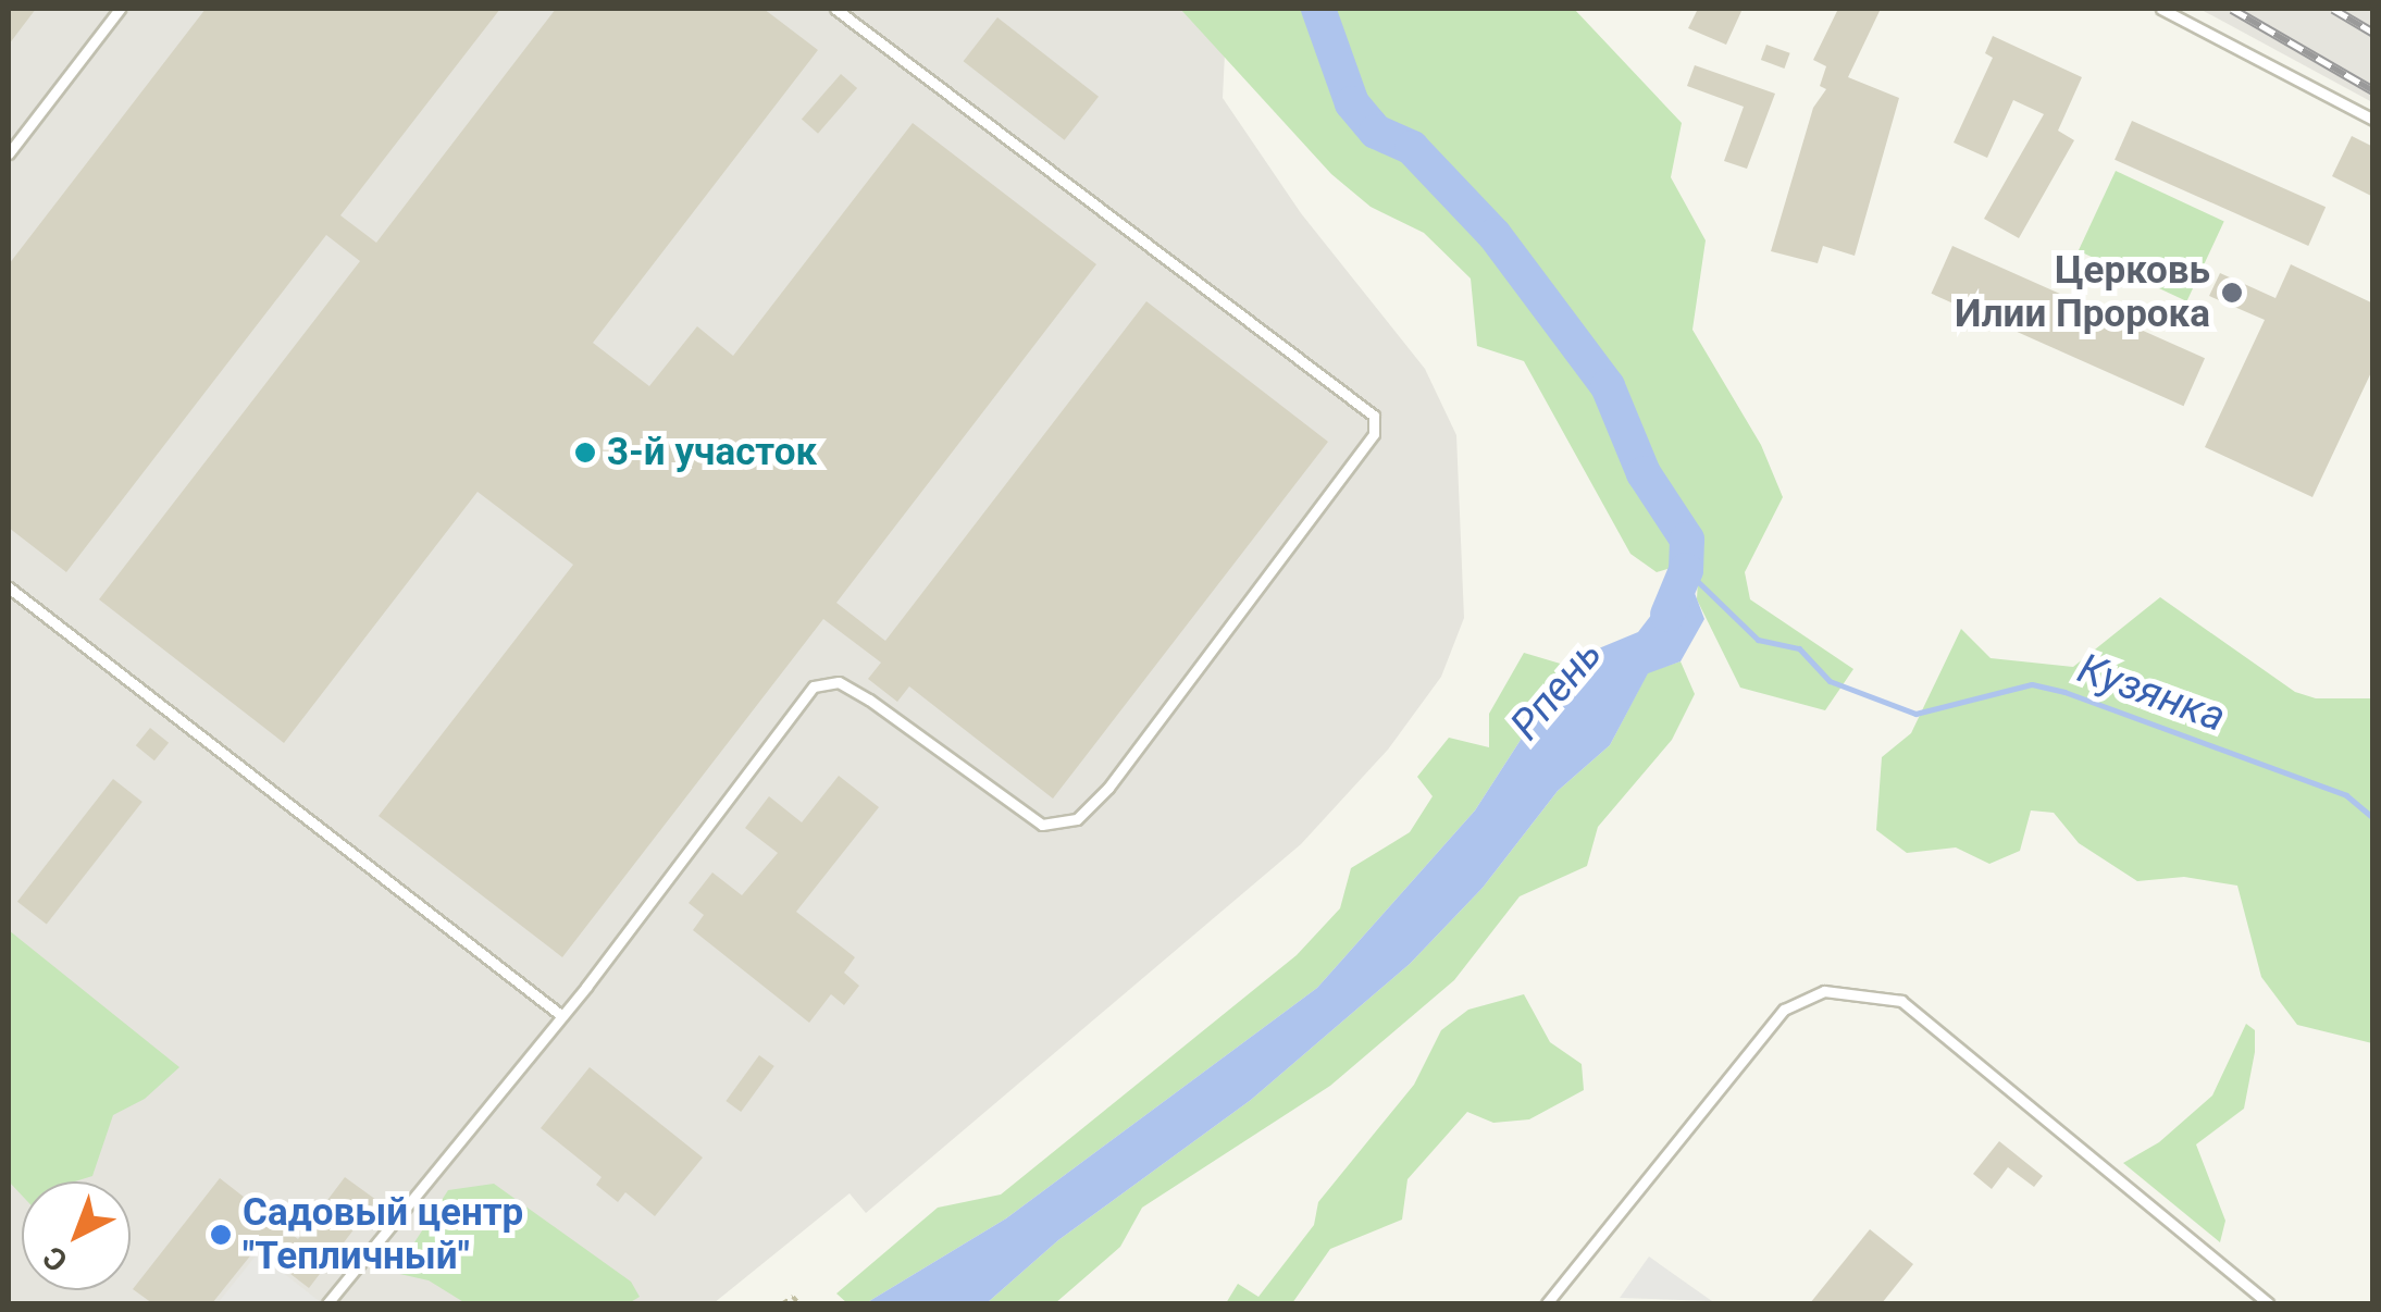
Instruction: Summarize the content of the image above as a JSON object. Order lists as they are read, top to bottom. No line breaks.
{"water":["Рпень","Кузянка"],"places":["Церковь Илии Пророка","3-й участок","Садовый центр \"Тепличный\""],"north":"bottom left"}
